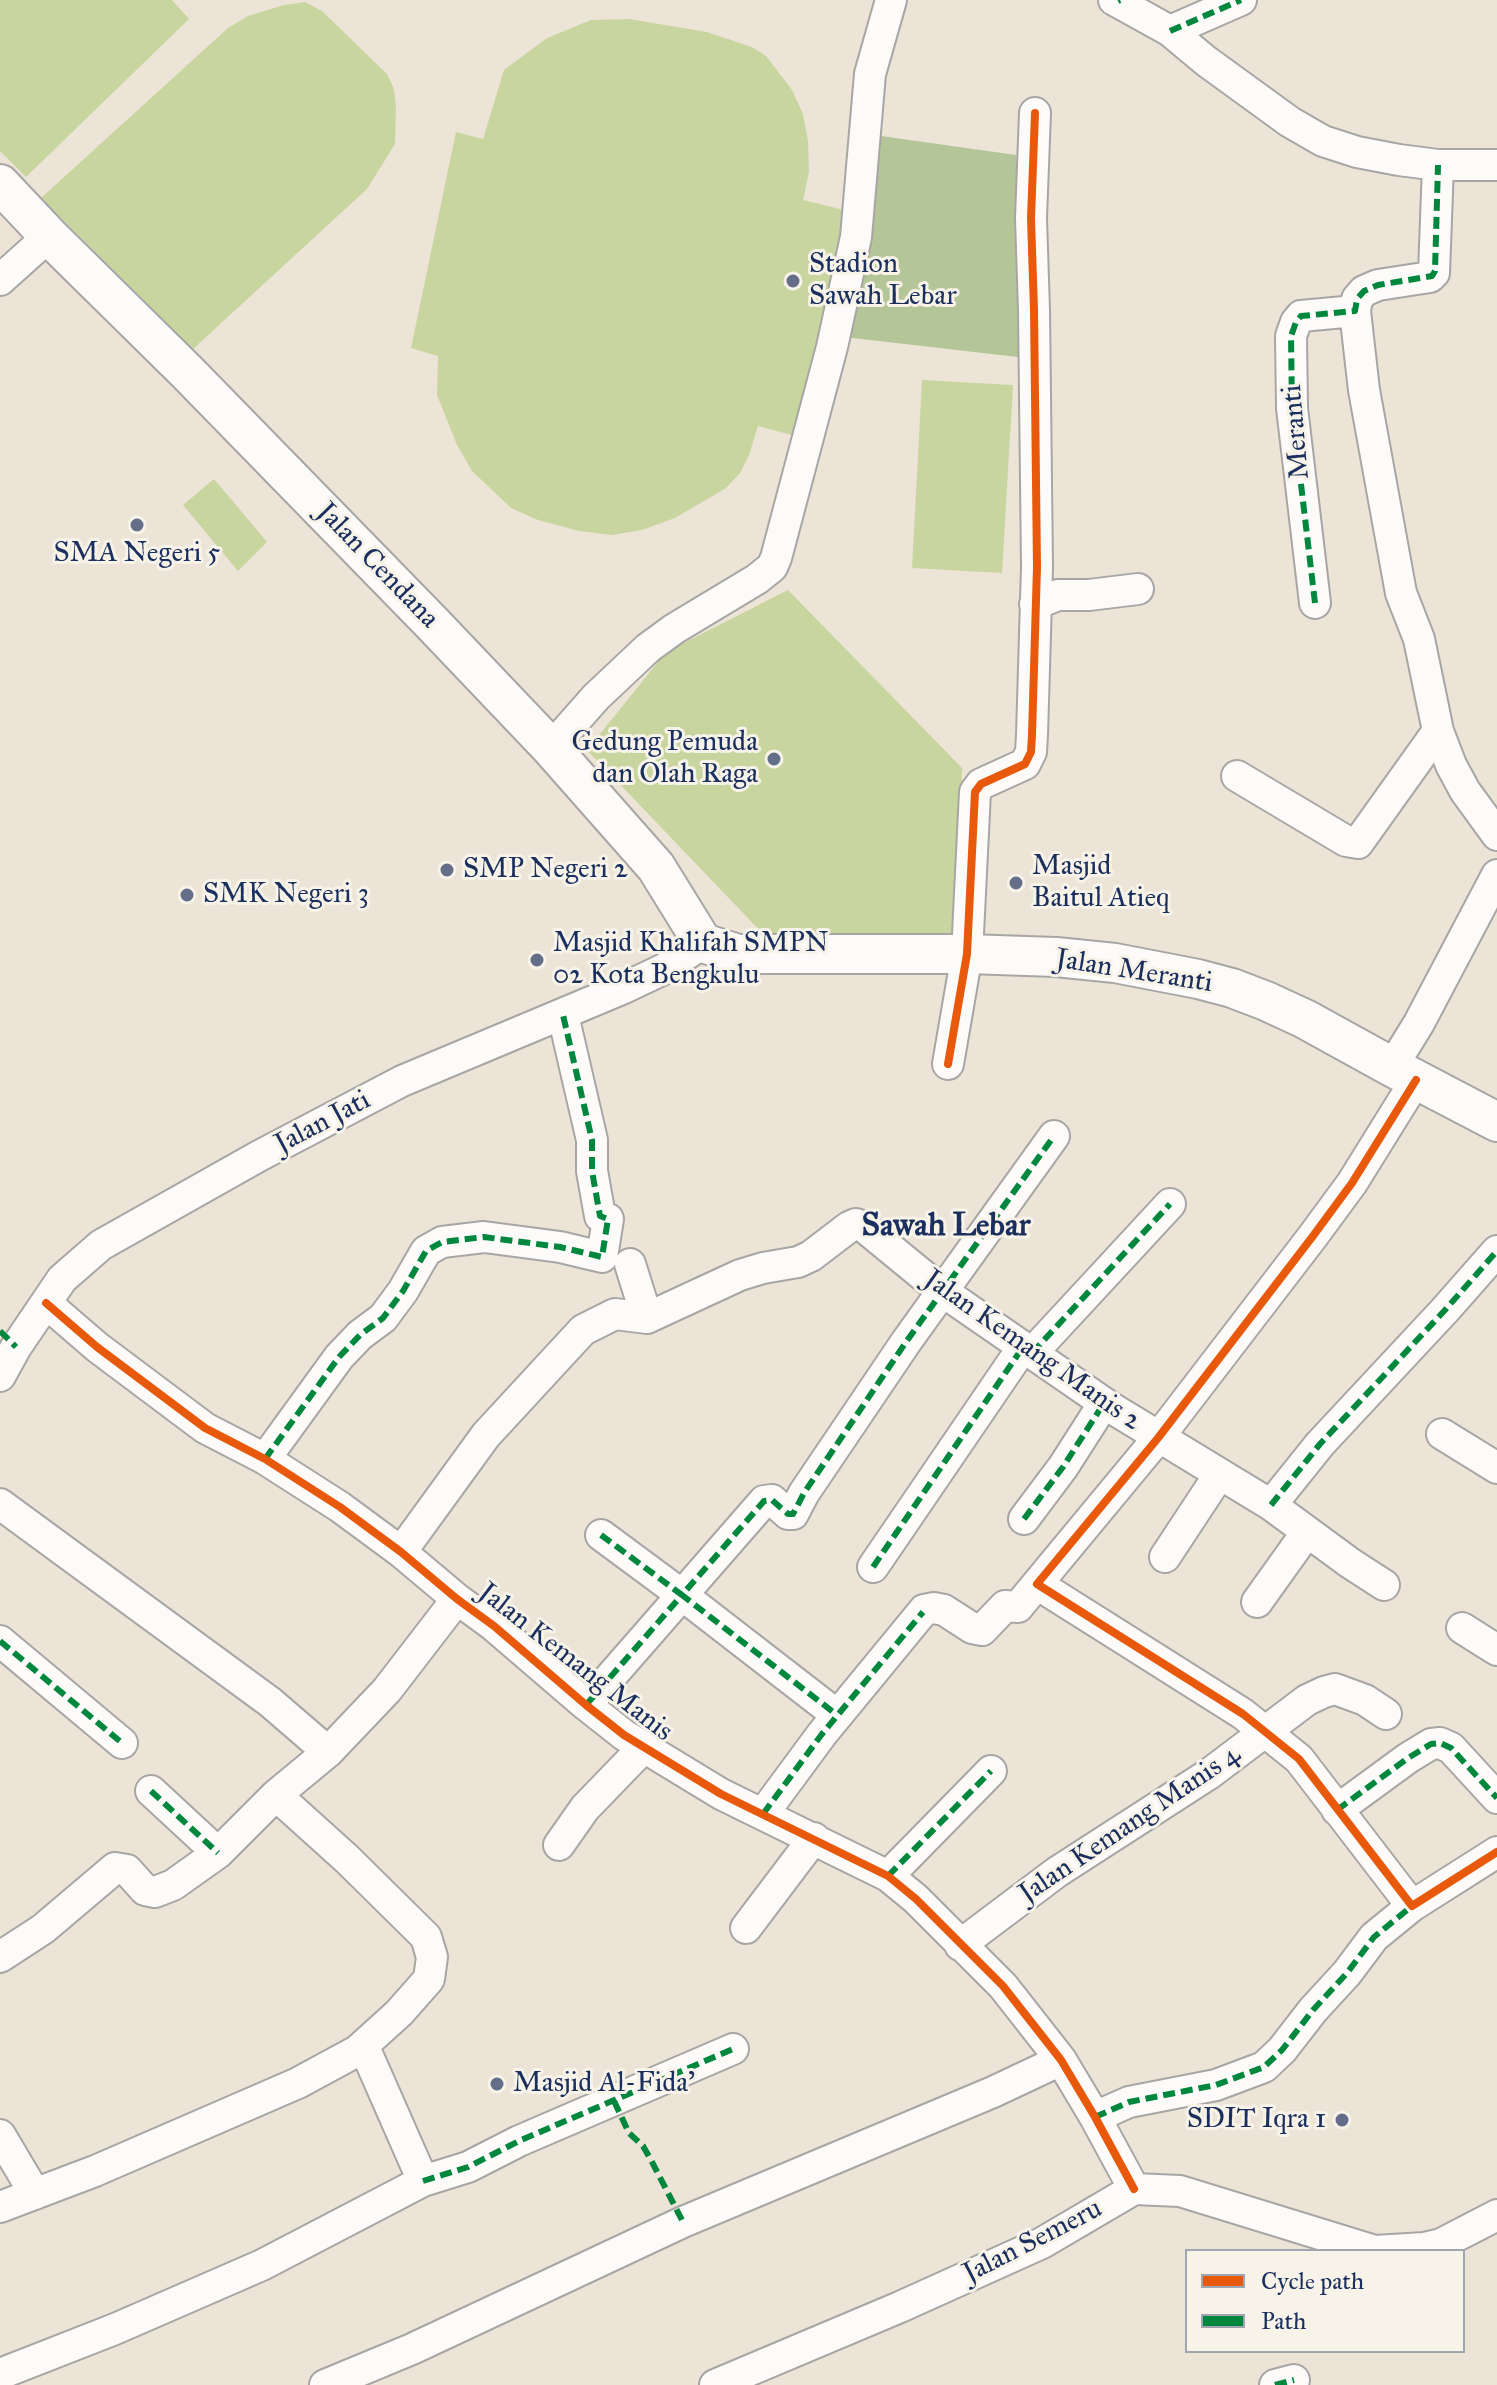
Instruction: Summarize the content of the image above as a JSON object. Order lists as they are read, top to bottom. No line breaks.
{"streets":{"main road":["Jalan Cendana","Jalan Meranti"],"street":["Meranti","Jalan Jati","Jalan Kemang Manis 2","Jalan Kemang Manis","Jalan Kemang Manis 4","Jalan Semeru"]},"crossings":[["Jalan Cendana","Jalan Meranti"],["Jalan Cendana","Jalan Jati"],["Jalan Meranti","Jalan Jati"],["Jalan Jati","Jalan Kemang Manis"],["Jalan Kemang Manis 2","Jalan Kemang Manis"],["Jalan Kemang Manis","Jalan Kemang Manis 4"],["Jalan Kemang Manis","Jalan Semeru"]],"districts":["Sawah Lebar"],"places":["Stadion Sawah Lebar","SMA Negeri 5","Gedung Pemuda dan Olah Raga","SMP Negeri 2","Masjid Baitul Atieq","SMK Negeri 3","Masjid Khalifah SMPN 02 Kota Bengkulu","Masjid Al-Fida'","SDIT Iqra 1"],"legend":["Cycle path","Path"]}
